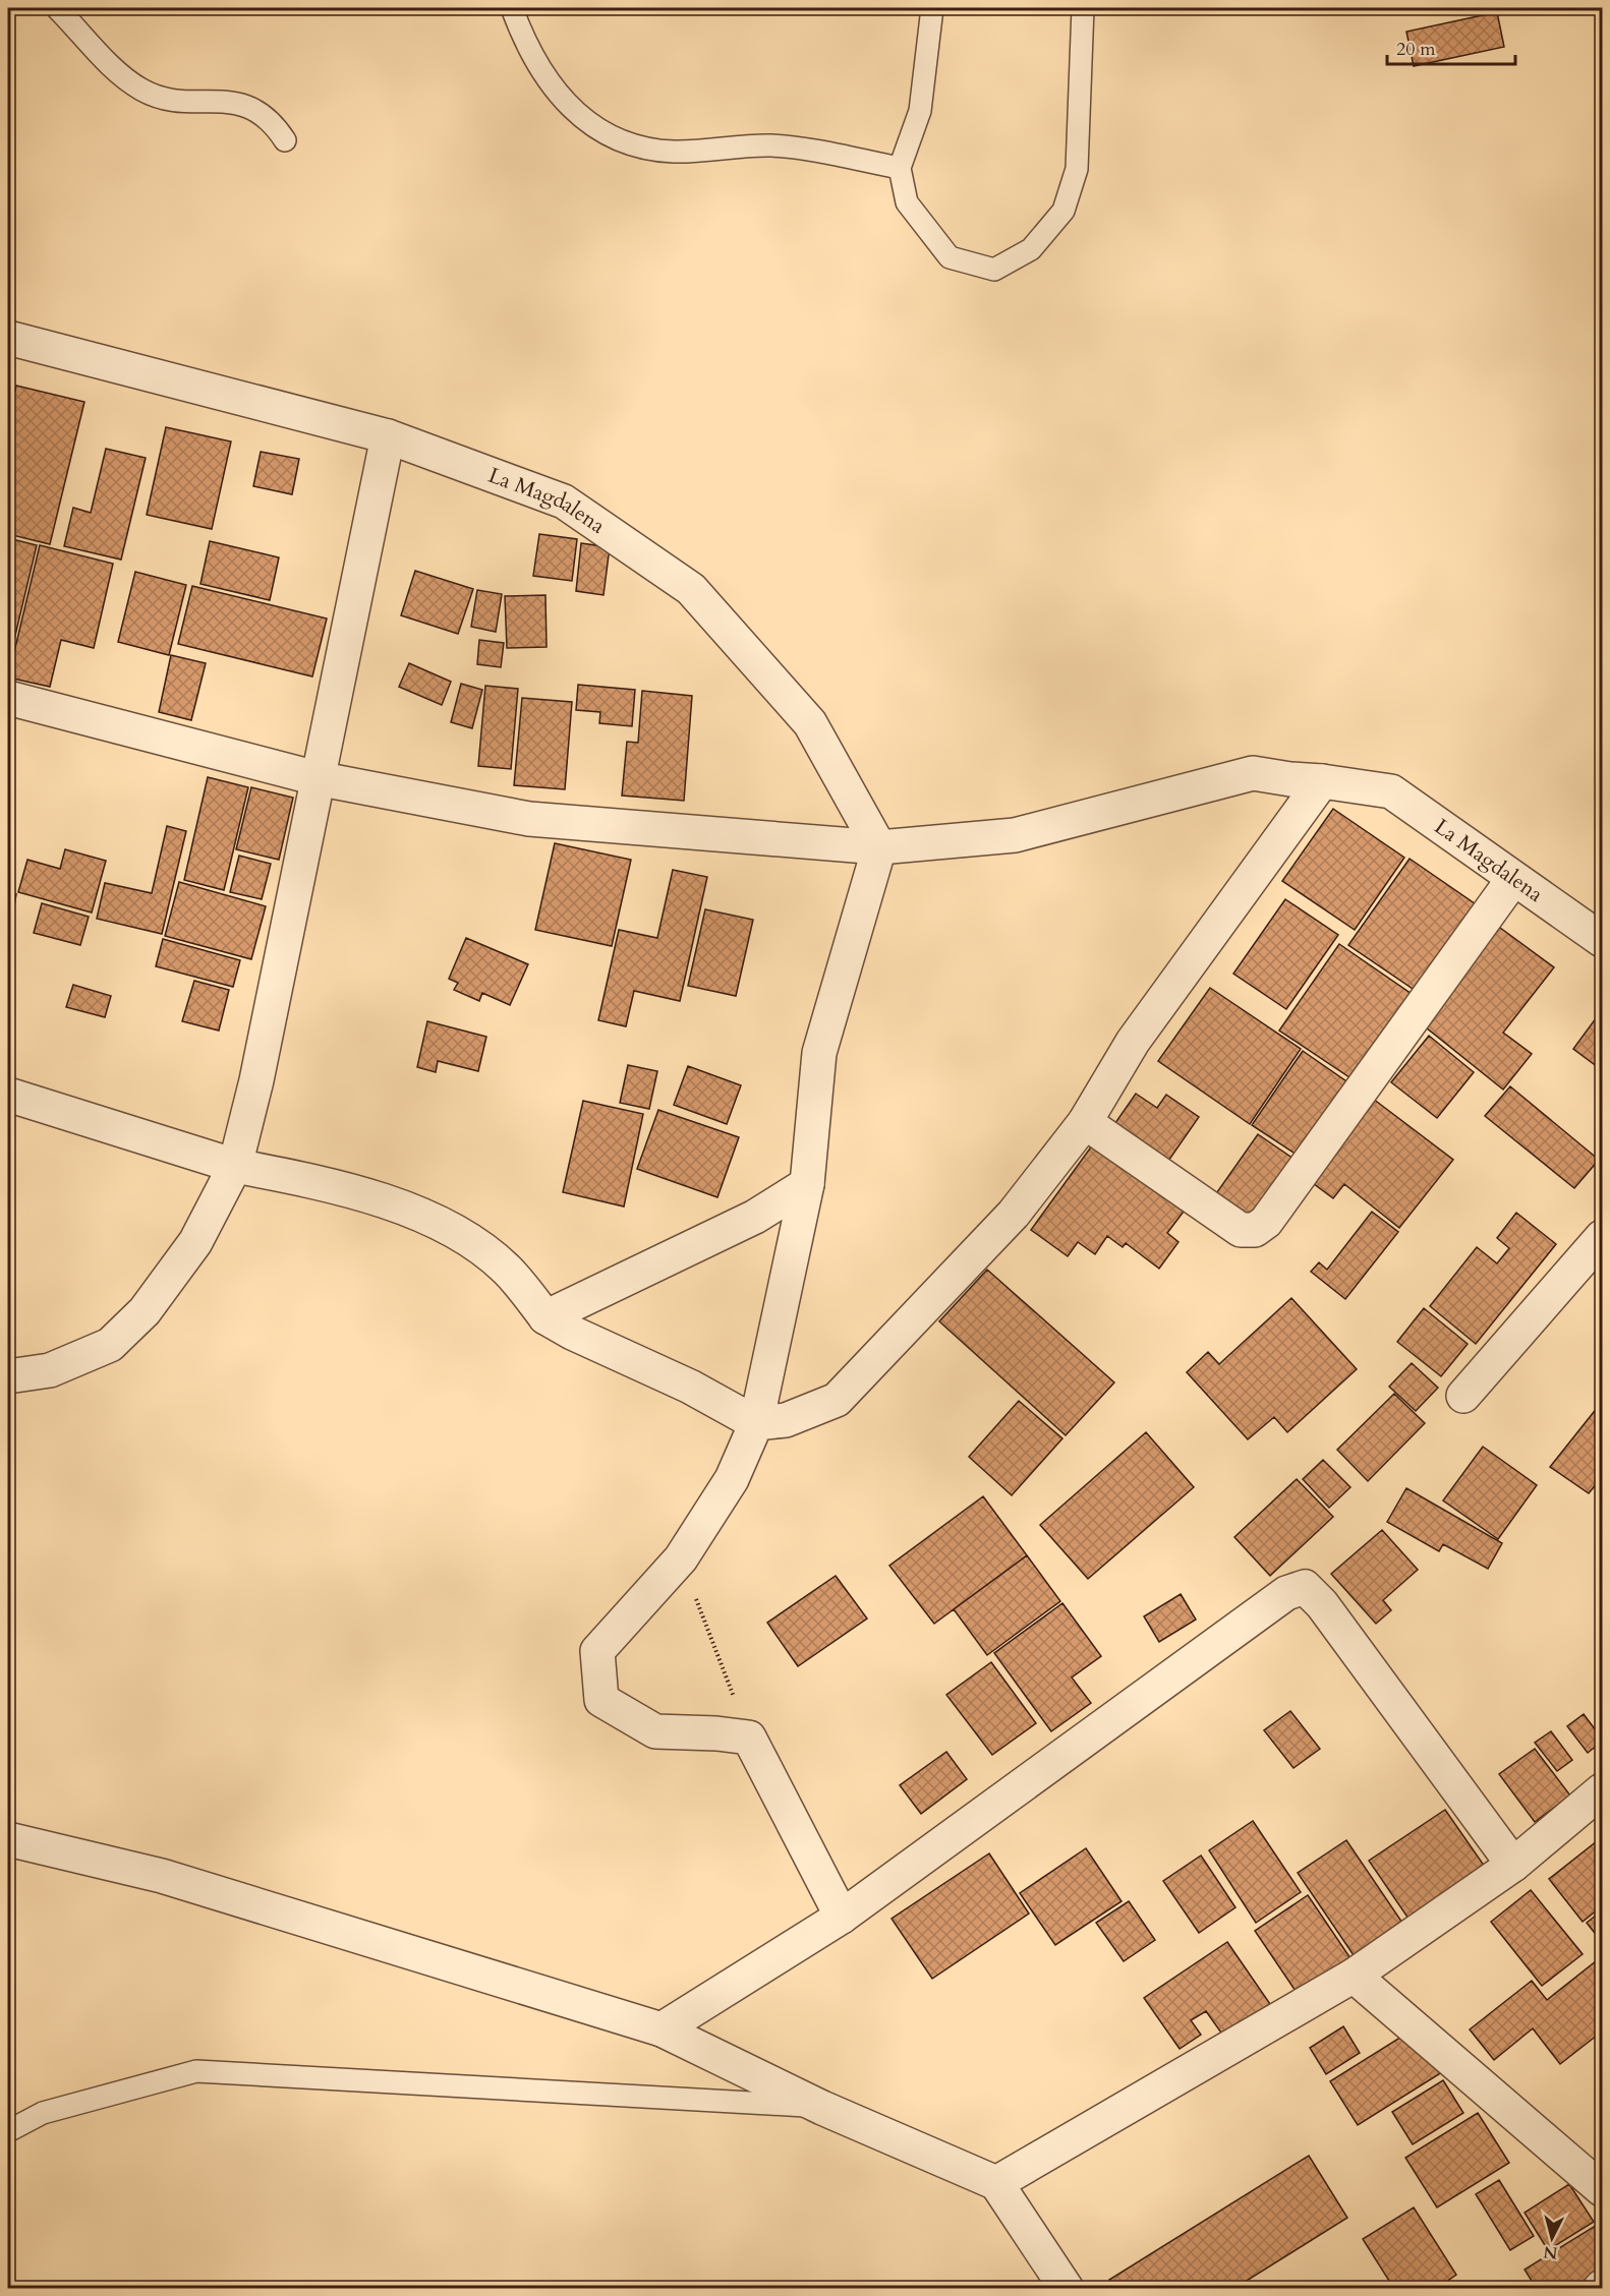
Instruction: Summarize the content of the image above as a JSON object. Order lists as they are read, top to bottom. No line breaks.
{"streets":{"street":["La Magdalena"]},"scale_bar":"20 m","north":"bottom"}
